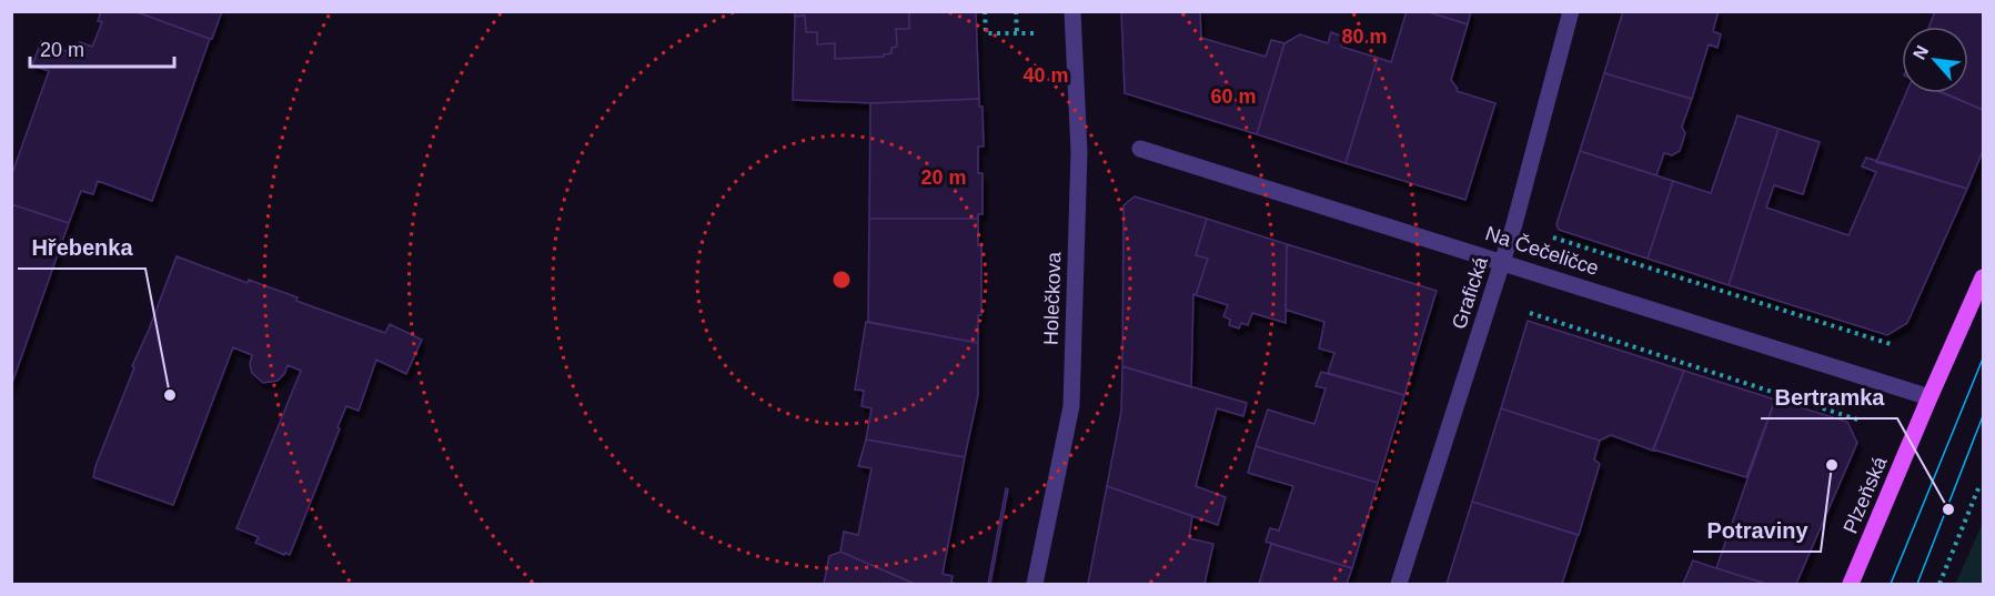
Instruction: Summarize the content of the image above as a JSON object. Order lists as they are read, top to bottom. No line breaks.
{"streets":{"main road":["Plzeňská"],"street":["Na Čečeličce","Grafická","Holečkova"]},"crossings":[["Na Čečeličce","Grafická"],["Na Čečeličce","Plzeňská"]],"places":["Hřebenka","Potraviny","Bertramka"],"scale_bar":"20 m","north":"top left","rings":["80 m","40 m","60 m","20 m"]}
